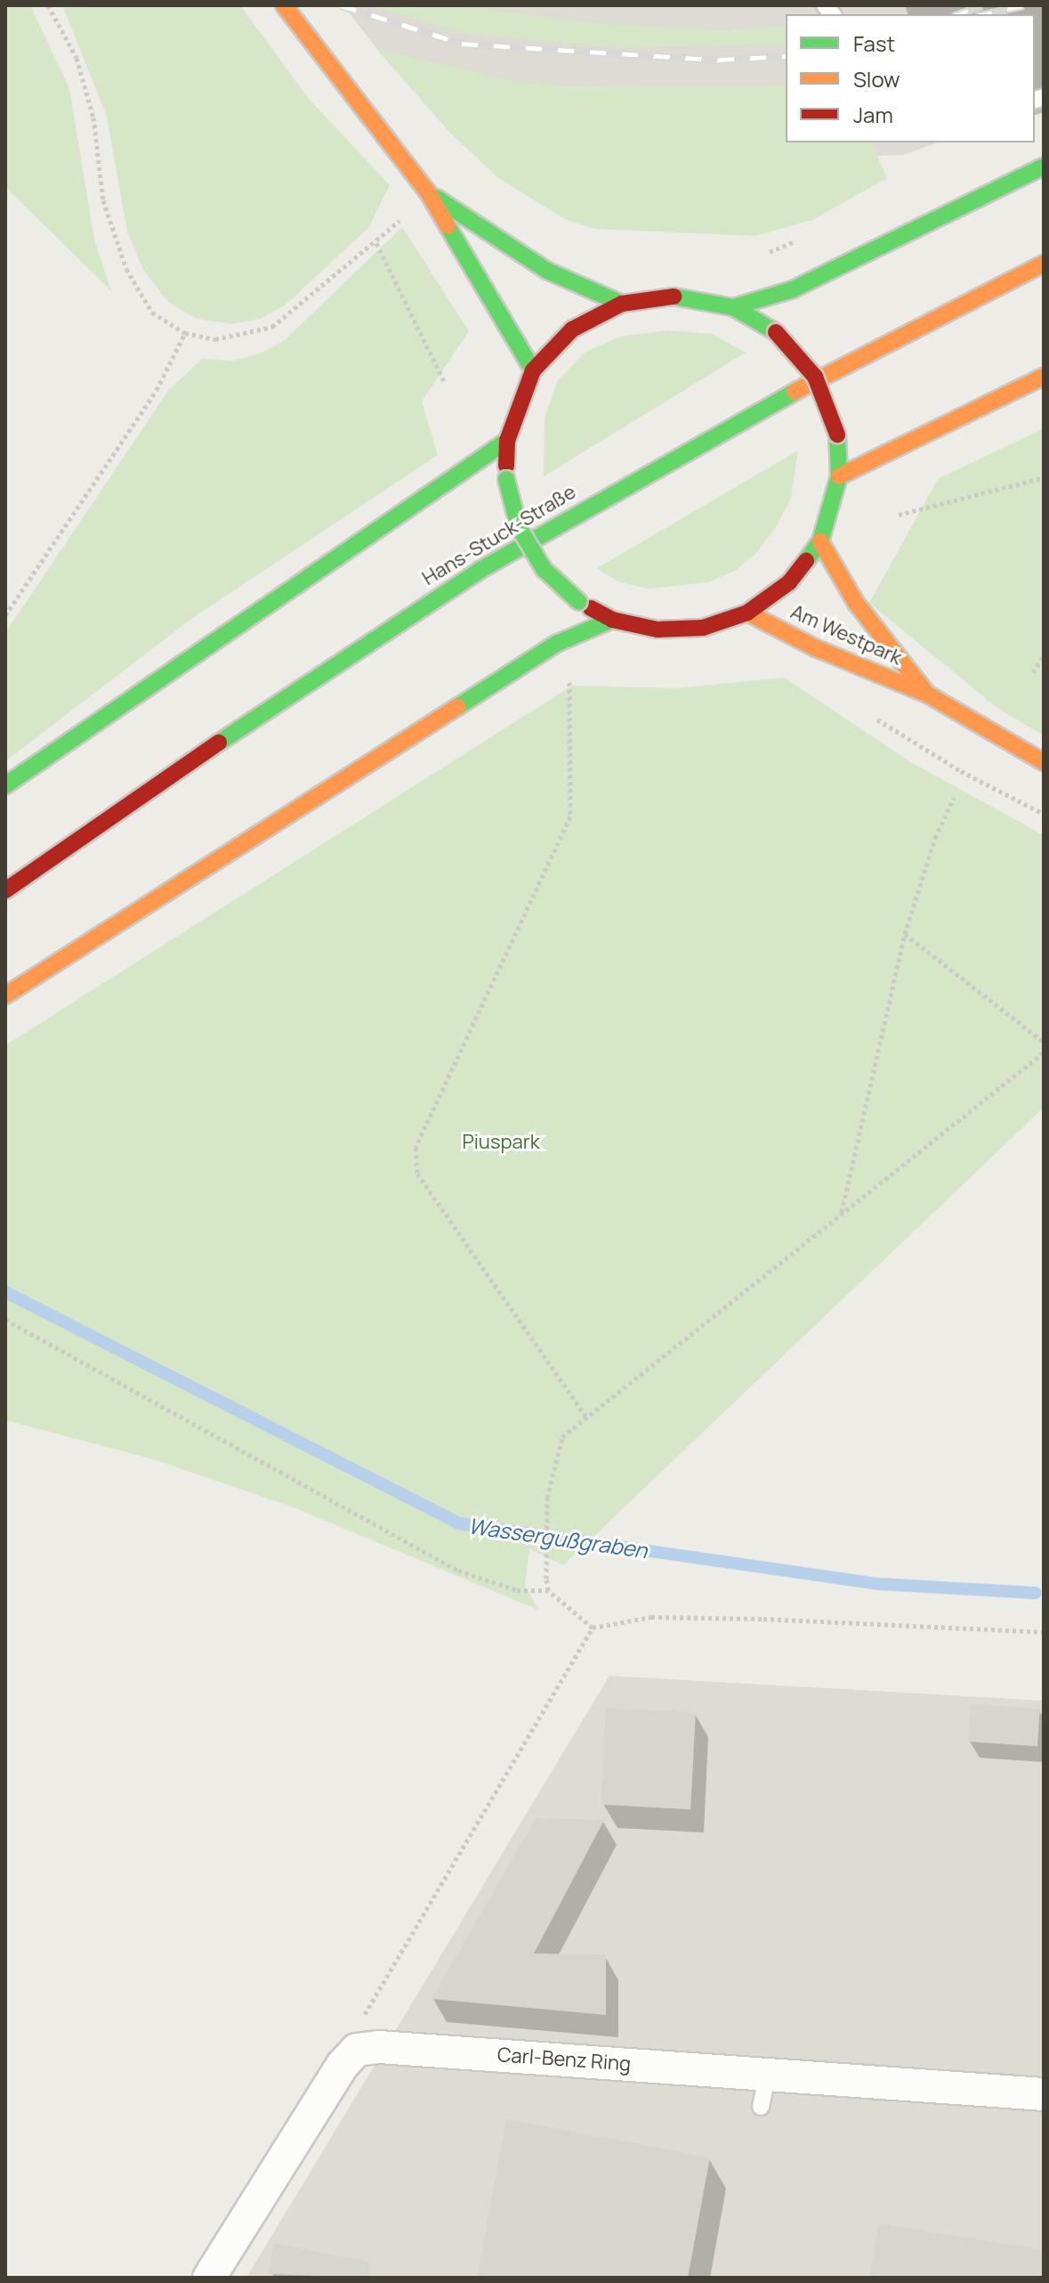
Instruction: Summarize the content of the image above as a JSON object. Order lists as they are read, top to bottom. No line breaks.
{"streets":{"main road":["Hans-Stuck-Straße","Am Westpark"],"street":["Carl-Benz Ring"]},"water":["Wassergußgraben"],"parks":["Piuspark"],"legend":["Fast","Slow","Jam"]}
